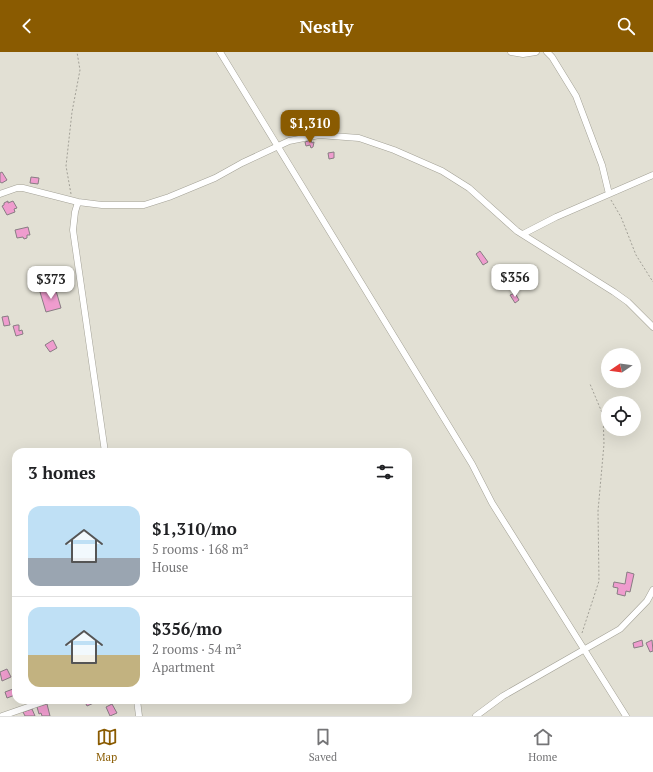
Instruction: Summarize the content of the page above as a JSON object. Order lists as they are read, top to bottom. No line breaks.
{"north":"left","page":{"header":"Nestly","price":["$1,310","$356","$373"],"heading":"3 homes","list":[{"name":"$1,310/mo","note":"5 rooms · 168 m² · House"},{"name":"$356/mo","note":"2 rooms · 54 m² · Apartment"}],"tabs":["Map","Saved","Home"]}}
